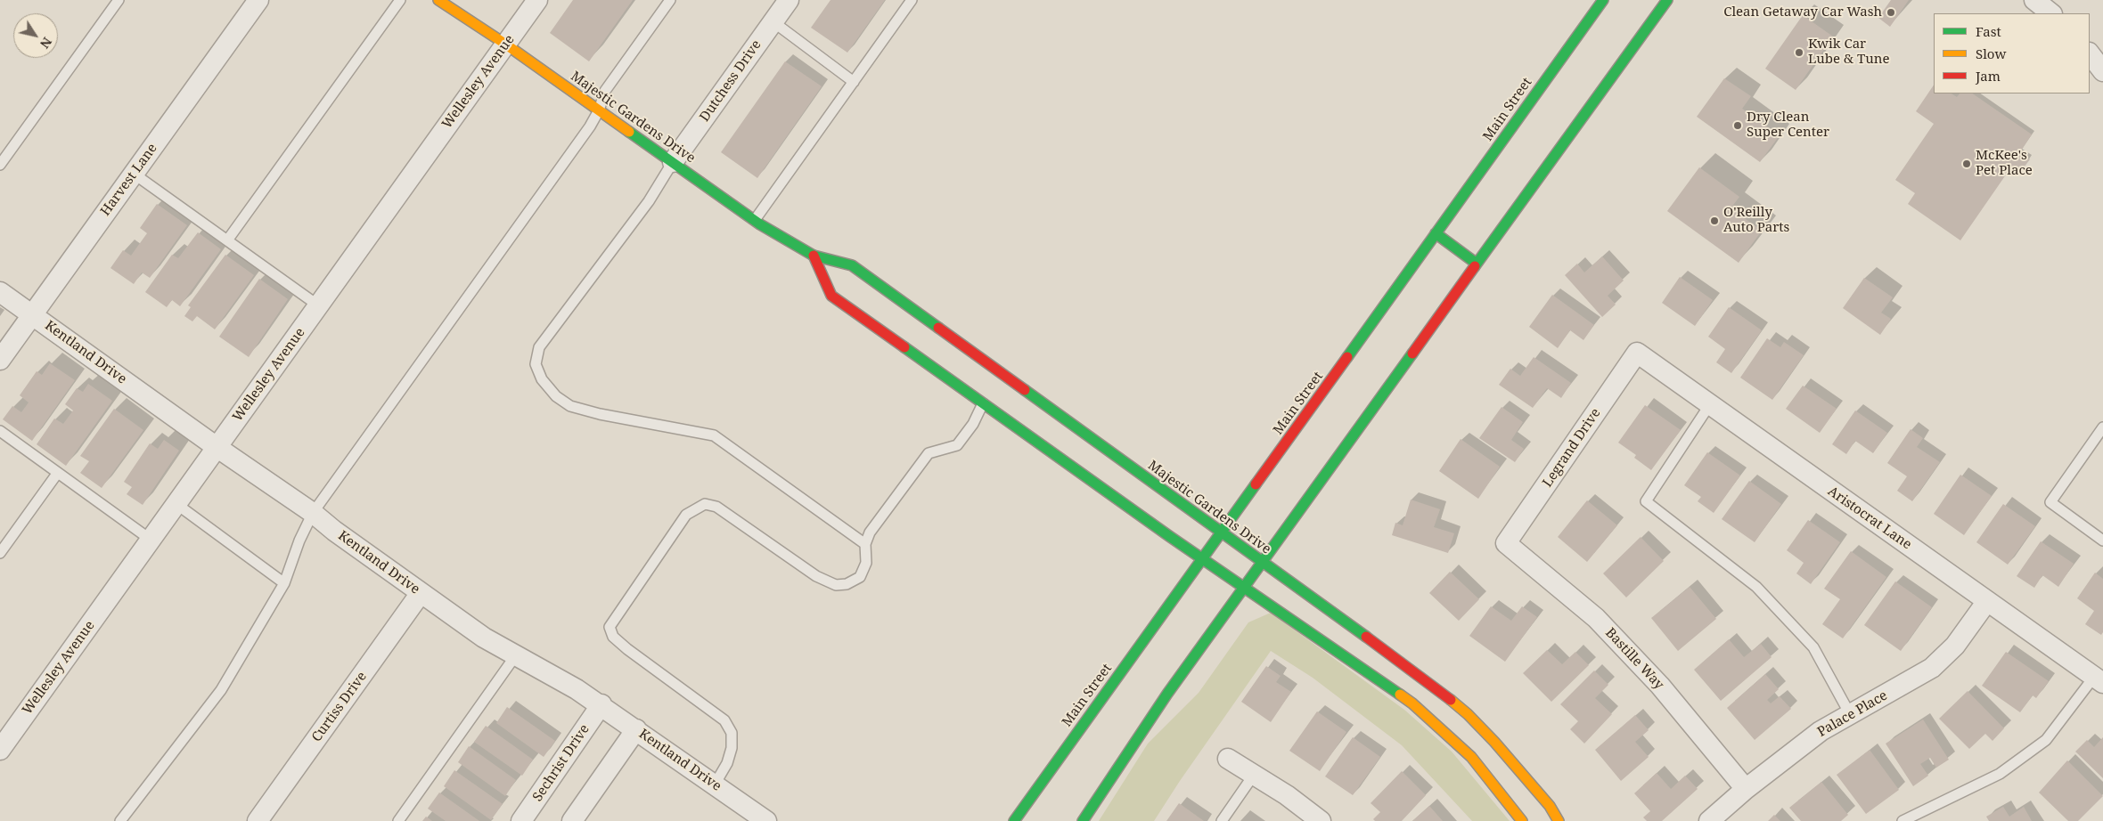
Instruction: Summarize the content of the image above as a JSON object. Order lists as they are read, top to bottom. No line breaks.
{"streets":{"street":["Dutchess Drive","Wellesley Avenue","Main Street","Majestic Gardens Drive","Harvest Lane","Kentland Drive","Legrand Drive","Aristocrat Lane","Bastille Way","Curtiss Drive","Palace Place","Sechrist Drive"]},"crossings":[["Dutchess Drive","Majestic Gardens Drive"],["Wellesley Avenue","Majestic Gardens Drive"],["Wellesley Avenue","Kentland Drive"],["Main Street","Majestic Gardens Drive"],["Harvest Lane","Kentland Drive"],["Kentland Drive","Curtiss Drive"],["Kentland Drive","Sechrist Drive"],["Legrand Drive","Aristocrat Lane"],["Legrand Drive","Bastille Way"],["Aristocrat Lane","Palace Place"],["Bastille Way","Palace Place"]],"places":["Clean Getaway Car Wash","Kwik Car Lube & Tune","Dry Clean Super Center","McKee's Pet Place","O'Reilly Auto Parts"],"legend":["Fast","Slow","Jam"],"north":"bottom right"}
